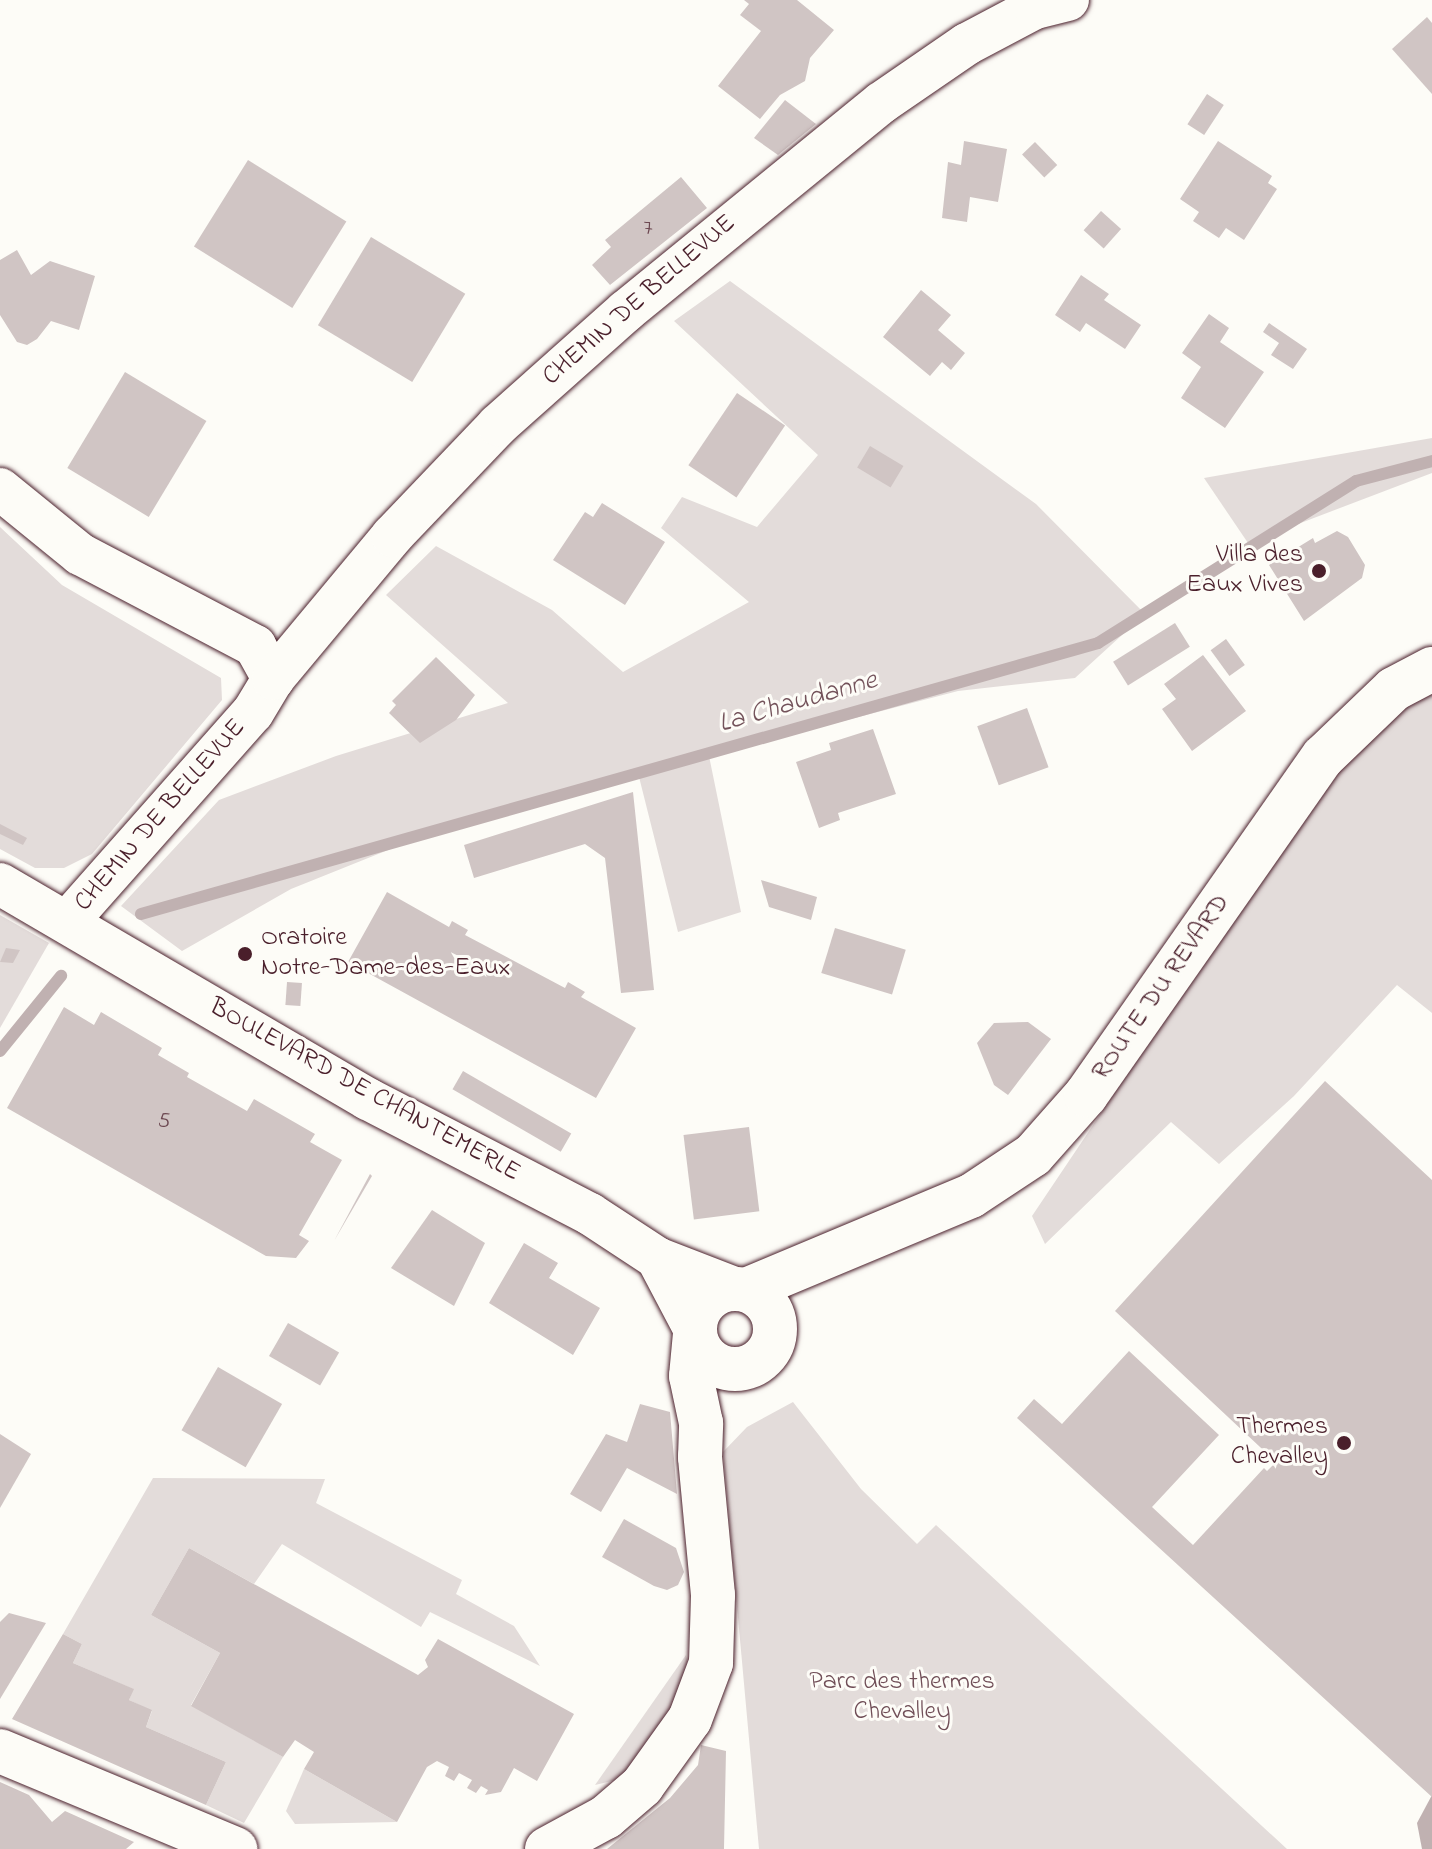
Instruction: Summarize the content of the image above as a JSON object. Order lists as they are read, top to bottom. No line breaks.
{"streets":{"main road":["ROUTE DU REVARD"],"street":["CHEMIN DE BELLEVUE","BOULEVARD DE CHANTEMERLE"]},"crossings":[["CHEMIN DE BELLEVUE","BOULEVARD DE CHANTEMERLE"],["ROUTE DU REVARD","BOULEVARD DE CHANTEMERLE"]],"water":["La Chaudanne"],"parks":["Parc des thermes Chevalley"],"places":["Villa des Eaux Vives","Oratoire Notre-Dame-des-Eaux","Thermes Chevalley"],"house_numbers":["7","5"]}
